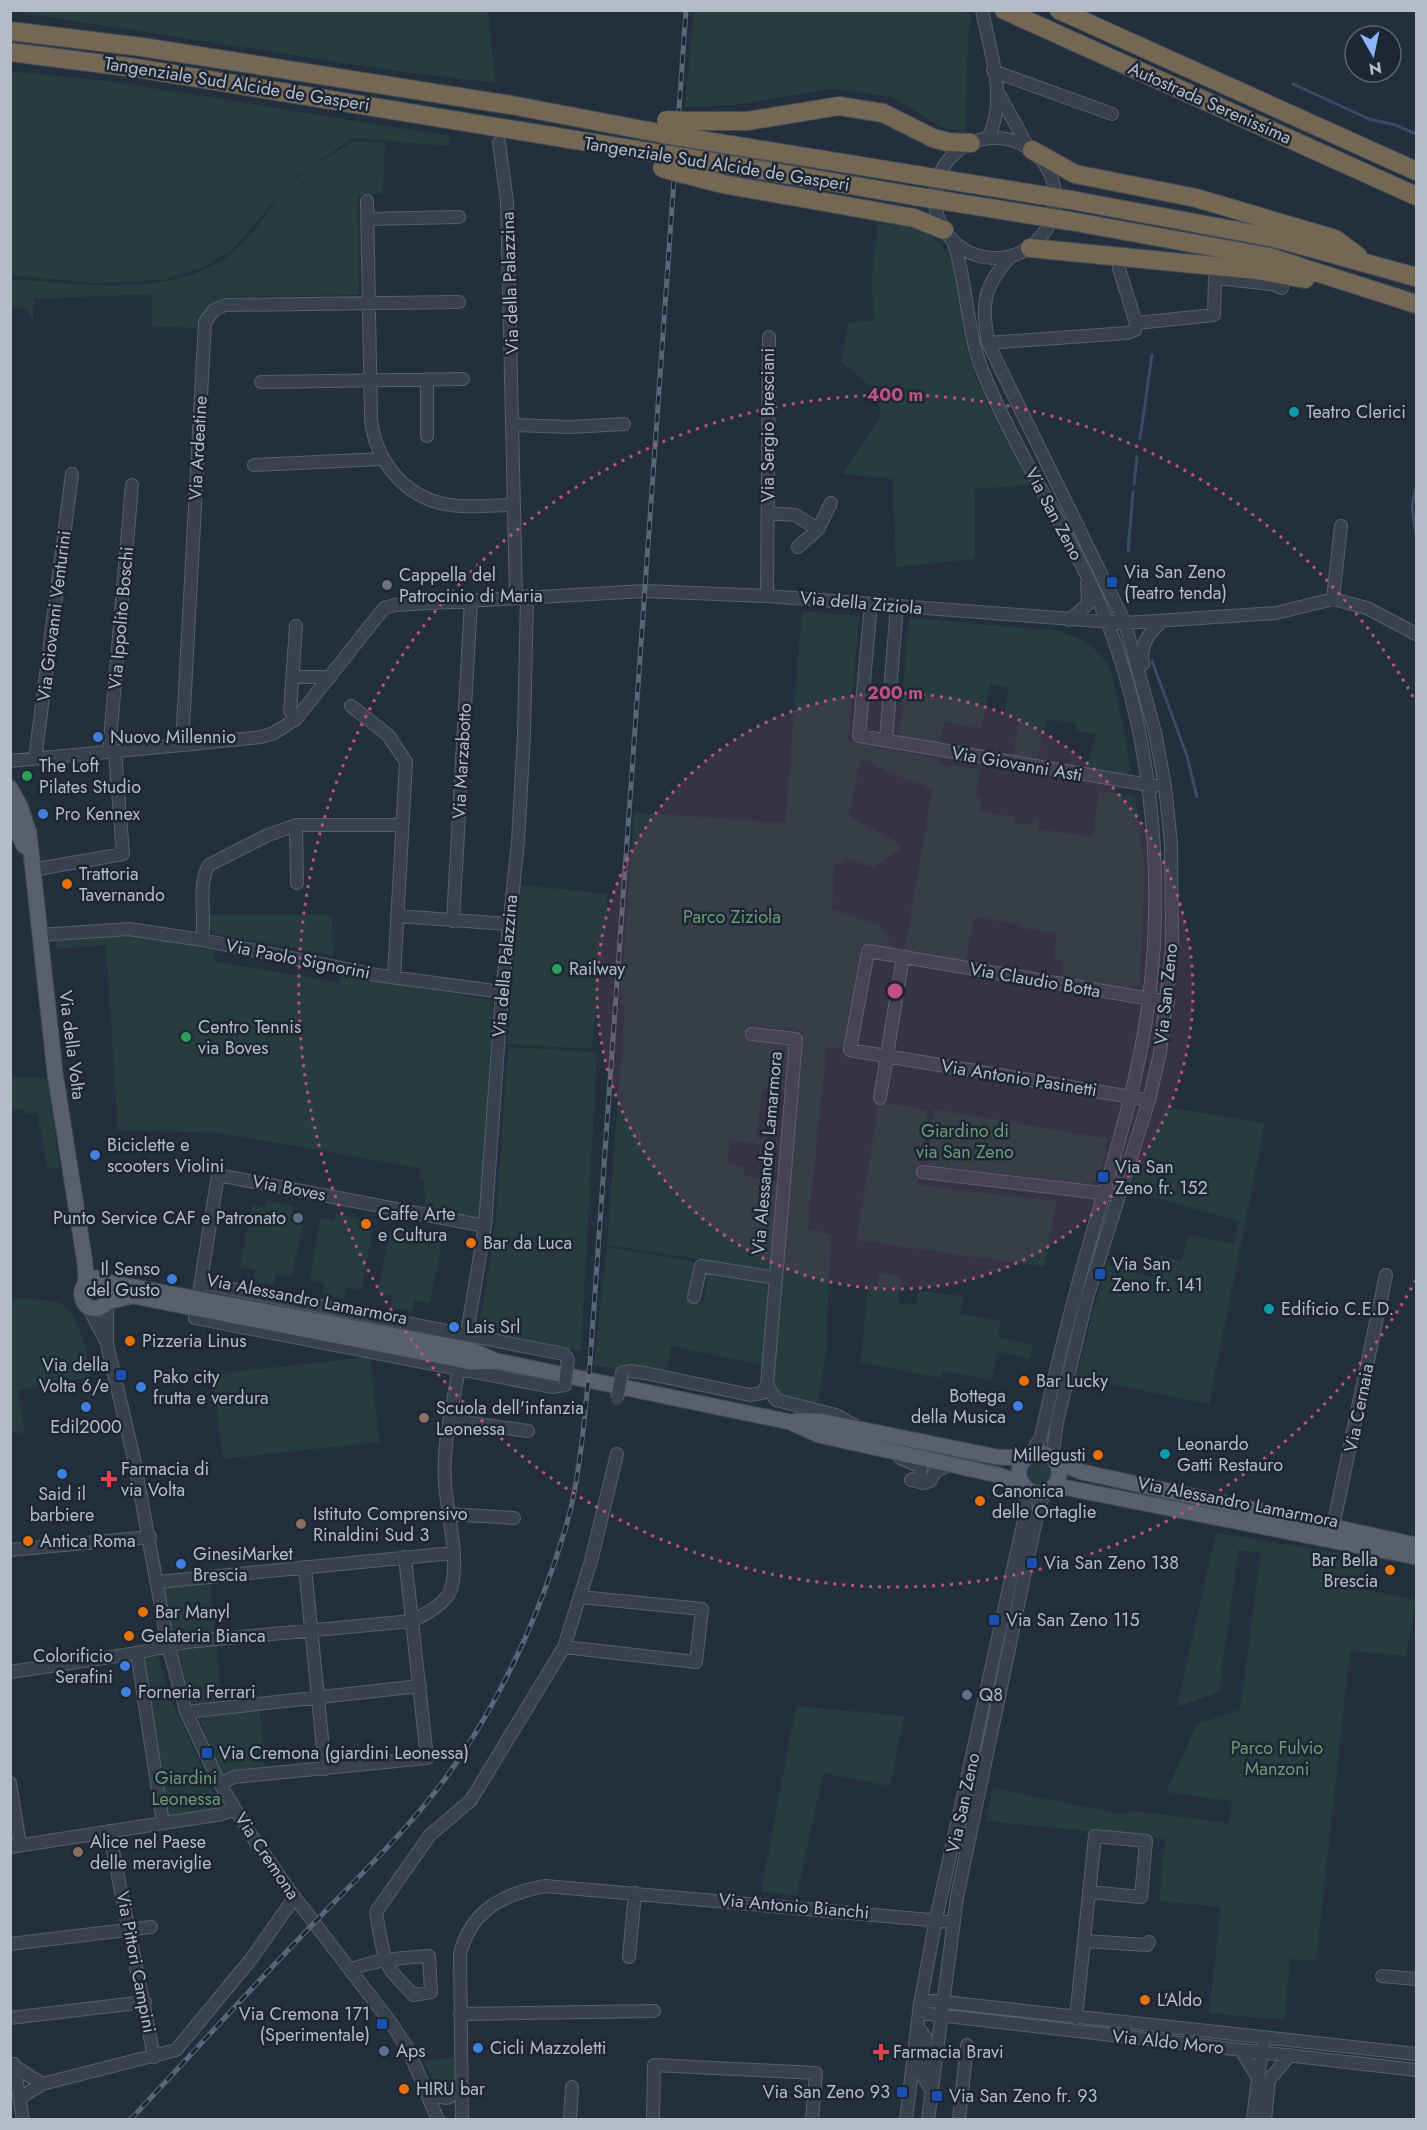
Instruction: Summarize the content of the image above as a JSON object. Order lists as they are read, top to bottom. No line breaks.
{"streets":{"highway":["Tangenziale Sud Alcide de Gasperi","Autostrada Serenissima"],"main road":["Via della Volta","Via Alessandro Lamarmora"],"street":["Via della Palazzina","Via Sergio Bresciani","Via Ardeatine","Via San Zeno","Via della Ziziola","Via Giovanni Venturini","Via Ippolito Boschi","Via Marzabotto","Via Giovanni Asti","Via Paolo Signorini","Via Claudio Botta","Via Antonio Pasinetti","Via Boves","Via Cernaia","Via Cremona","Via Antonio Bianchi","Via Pittori Campini","Via Aldo Moro"]},"crossings":[["Tangenziale Sud Alcide de Gasperi","Via della Palazzina"],["Via della Palazzina","Via della Ziziola"],["Via della Palazzina","Via Paolo Signorini"],["Via della Palazzina","Via Alessandro Lamarmora"],["Via della Palazzina","Via Boves"],["Via Sergio Bresciani","Via della Ziziola"],["Via Ardeatine","Via della Ziziola"],["Via San Zeno","Via della Ziziola"],["Via San Zeno","Via Giovanni Asti"],["Via San Zeno","Via Claudio Botta"],["Via San Zeno","Via Antonio Pasinetti"],["Via San Zeno","Via Alessandro Lamarmora"],["Via San Zeno","Via Antonio Bianchi"],["Via San Zeno","Via Aldo Moro"],["Via della Ziziola","Via Giovanni Venturini"],["Via della Ziziola","Via Ippolito Boschi"],["Via della Ziziola","Via Marzabotto"],["Via della Ziziola","Via Giovanni Asti"],["Via Ippolito Boschi","Via della Volta"],["Via Paolo Signorini","Via della Volta"],["Via Claudio Botta","Via Antonio Pasinetti"],["Via della Volta","Via Alessandro Lamarmora"],["Via della Volta","Via Cremona"],["Via Alessandro Lamarmora","Via Boves"],["Via Alessandro Lamarmora","Via Cernaia"]],"parks":["Parco Ziziola","Giardino di via San Zeno","Parco Fulvio Manzoni","Giardini Leonessa"],"places":{"other":["Teatro Clerici","Cappella del Patrocinio di Maria","Nuovo Millennio","The Loft Pilates Studio","Pro Kennex","Trattoria Tavernando","Railway","Centro Tennis via Boves","Biciclette e scooters Violini","Punto Service CAF e Patronato","Caffe Arte e Cultura","Bar da Luca","Il Senso del Gusto","Edificio C.E.D.","Lais Srl","Pizzeria Linus","Bar Lucky","Pako city frutta e verdura","Bottega della Musica","Edil2000","Scuola dell'infanzia Leonessa","Leonardo Gatti Restauro","Millegusti","Said il barbiere","Canonica delle Ortaglie","Istituto Comprensivo Rinaldini Sud 3","Antica Roma","GinesiMarket Brescia","Bar Bella Brescia","Bar Manyl","Gelateria Bianca","Colorificio Serafini","Forneria Ferrari","Q8","Alice nel Paese delle meraviglie","L'Aldo","Cicli Mazzoletti","Aps","HIRU bar"],"transit":["Via San Zeno (Teatro tenda)","Via San Zeno fr. 152","Via San Zeno fr. 141","Via della Volta 6/e","Via San Zeno 138","Via San Zeno 115","Via Cremona (giardini Leonessa)","Via Cremona 171 (Sperimentale)","Via San Zeno 93","Via San Zeno fr. 93"],"health":["Farmacia di via Volta","Farmacia Bravi"]},"north":"bottom","rings":["400 m","200 m"]}
